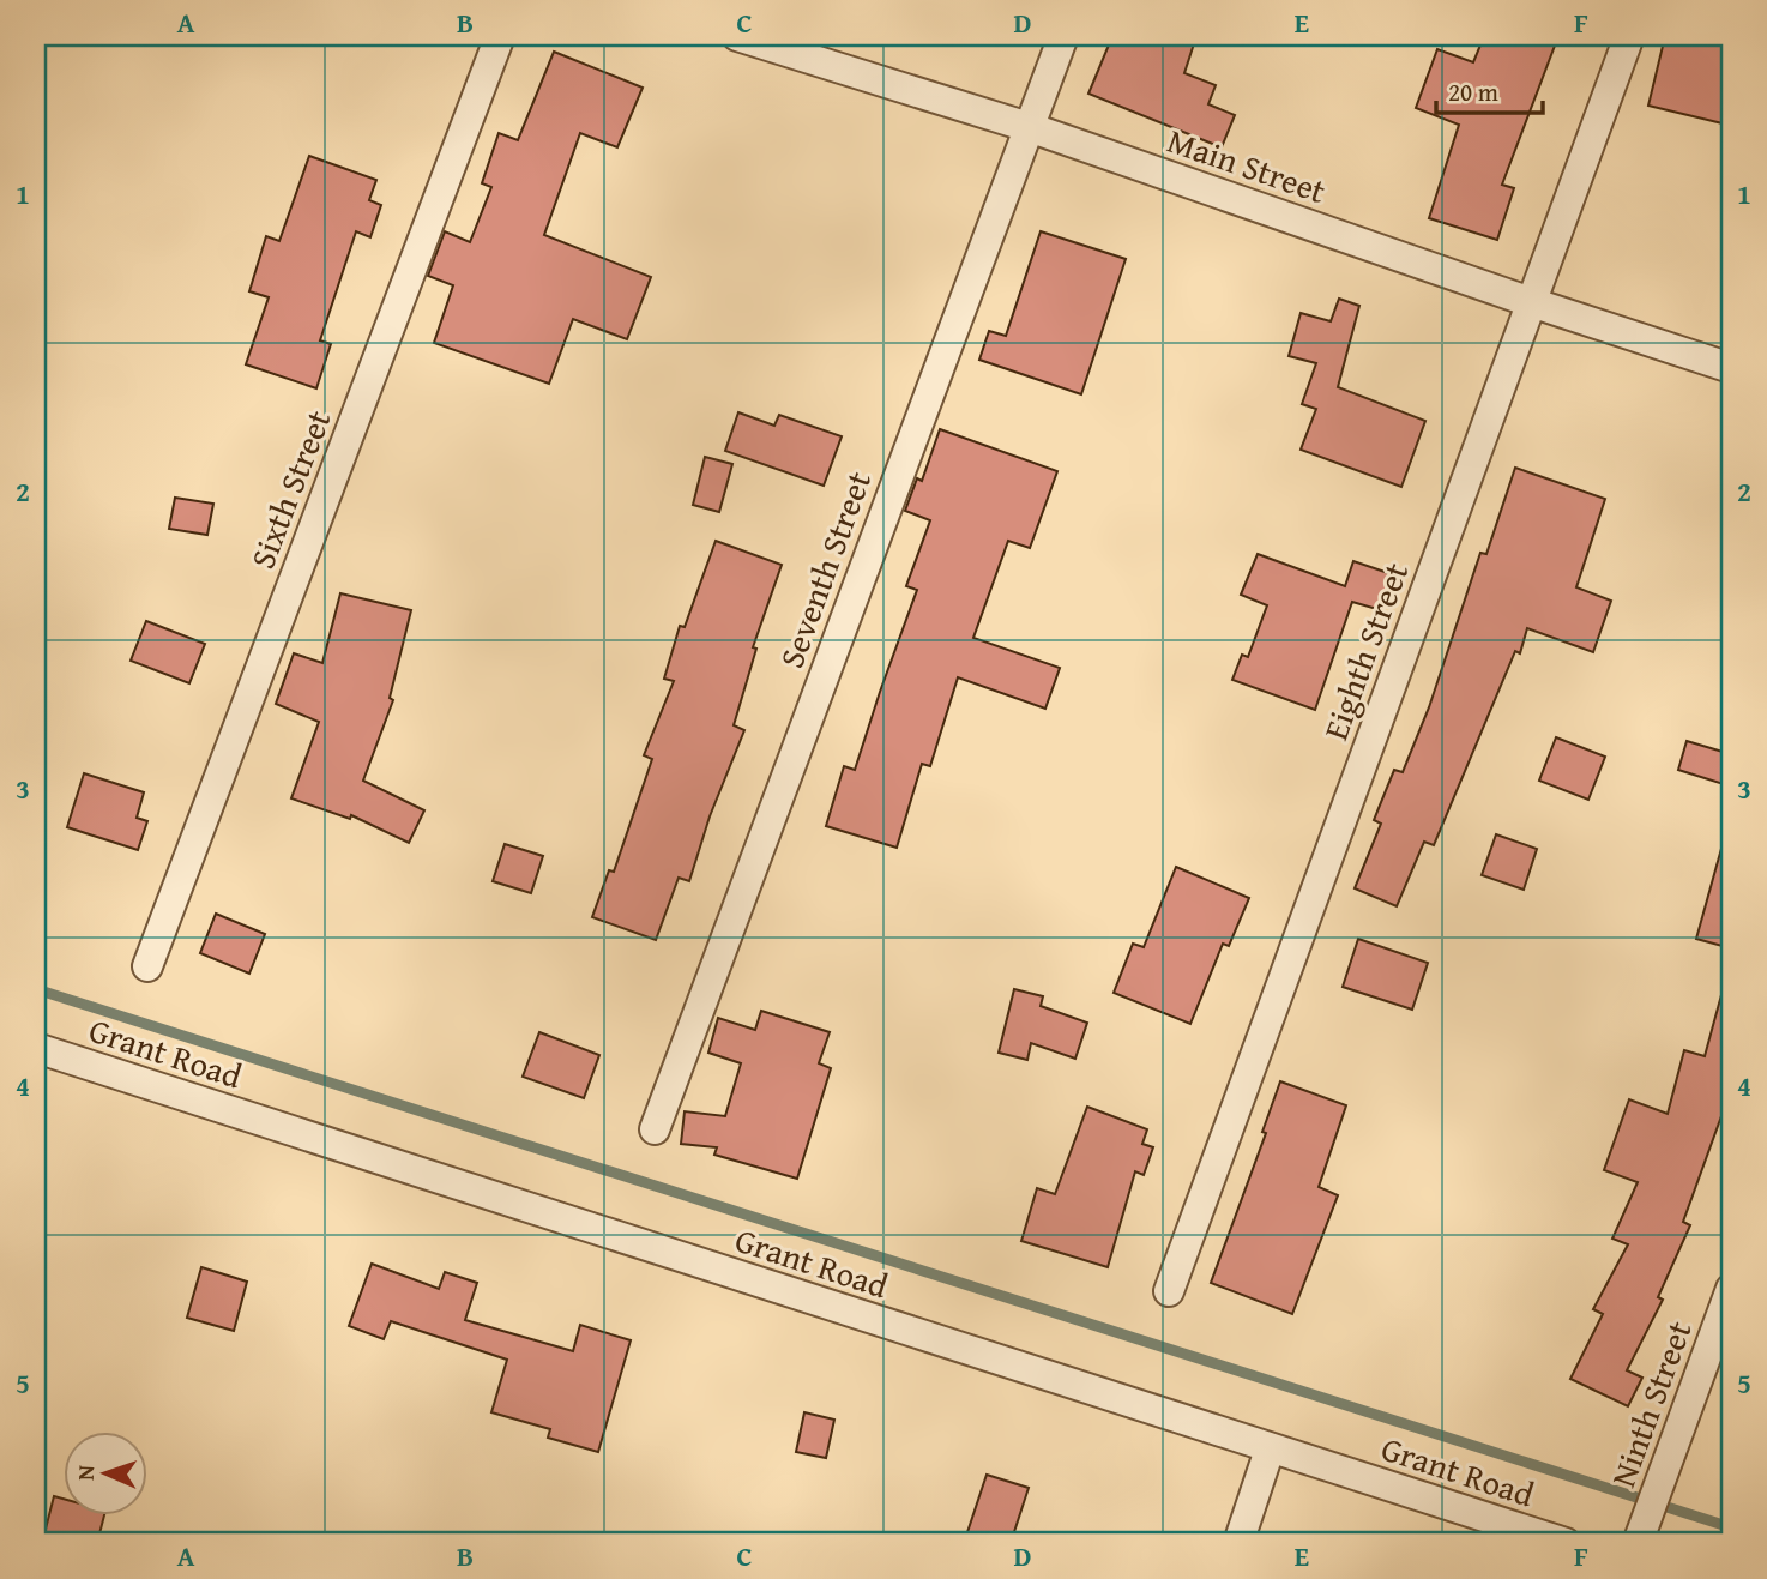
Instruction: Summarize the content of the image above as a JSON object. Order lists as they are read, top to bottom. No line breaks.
{"streets":{"street":["Main Street","Sixth Street","Seventh Street","Eighth Street","Grant Road","Ninth Street"]},"crossings":[["Main Street","Seventh Street"],["Main Street","Eighth Street"]],"scale_bar":"20 m","north":"left","grid":{"columns":["A","B","C","D","E","F"],"rows":["1","2","3","4","5"]}}
